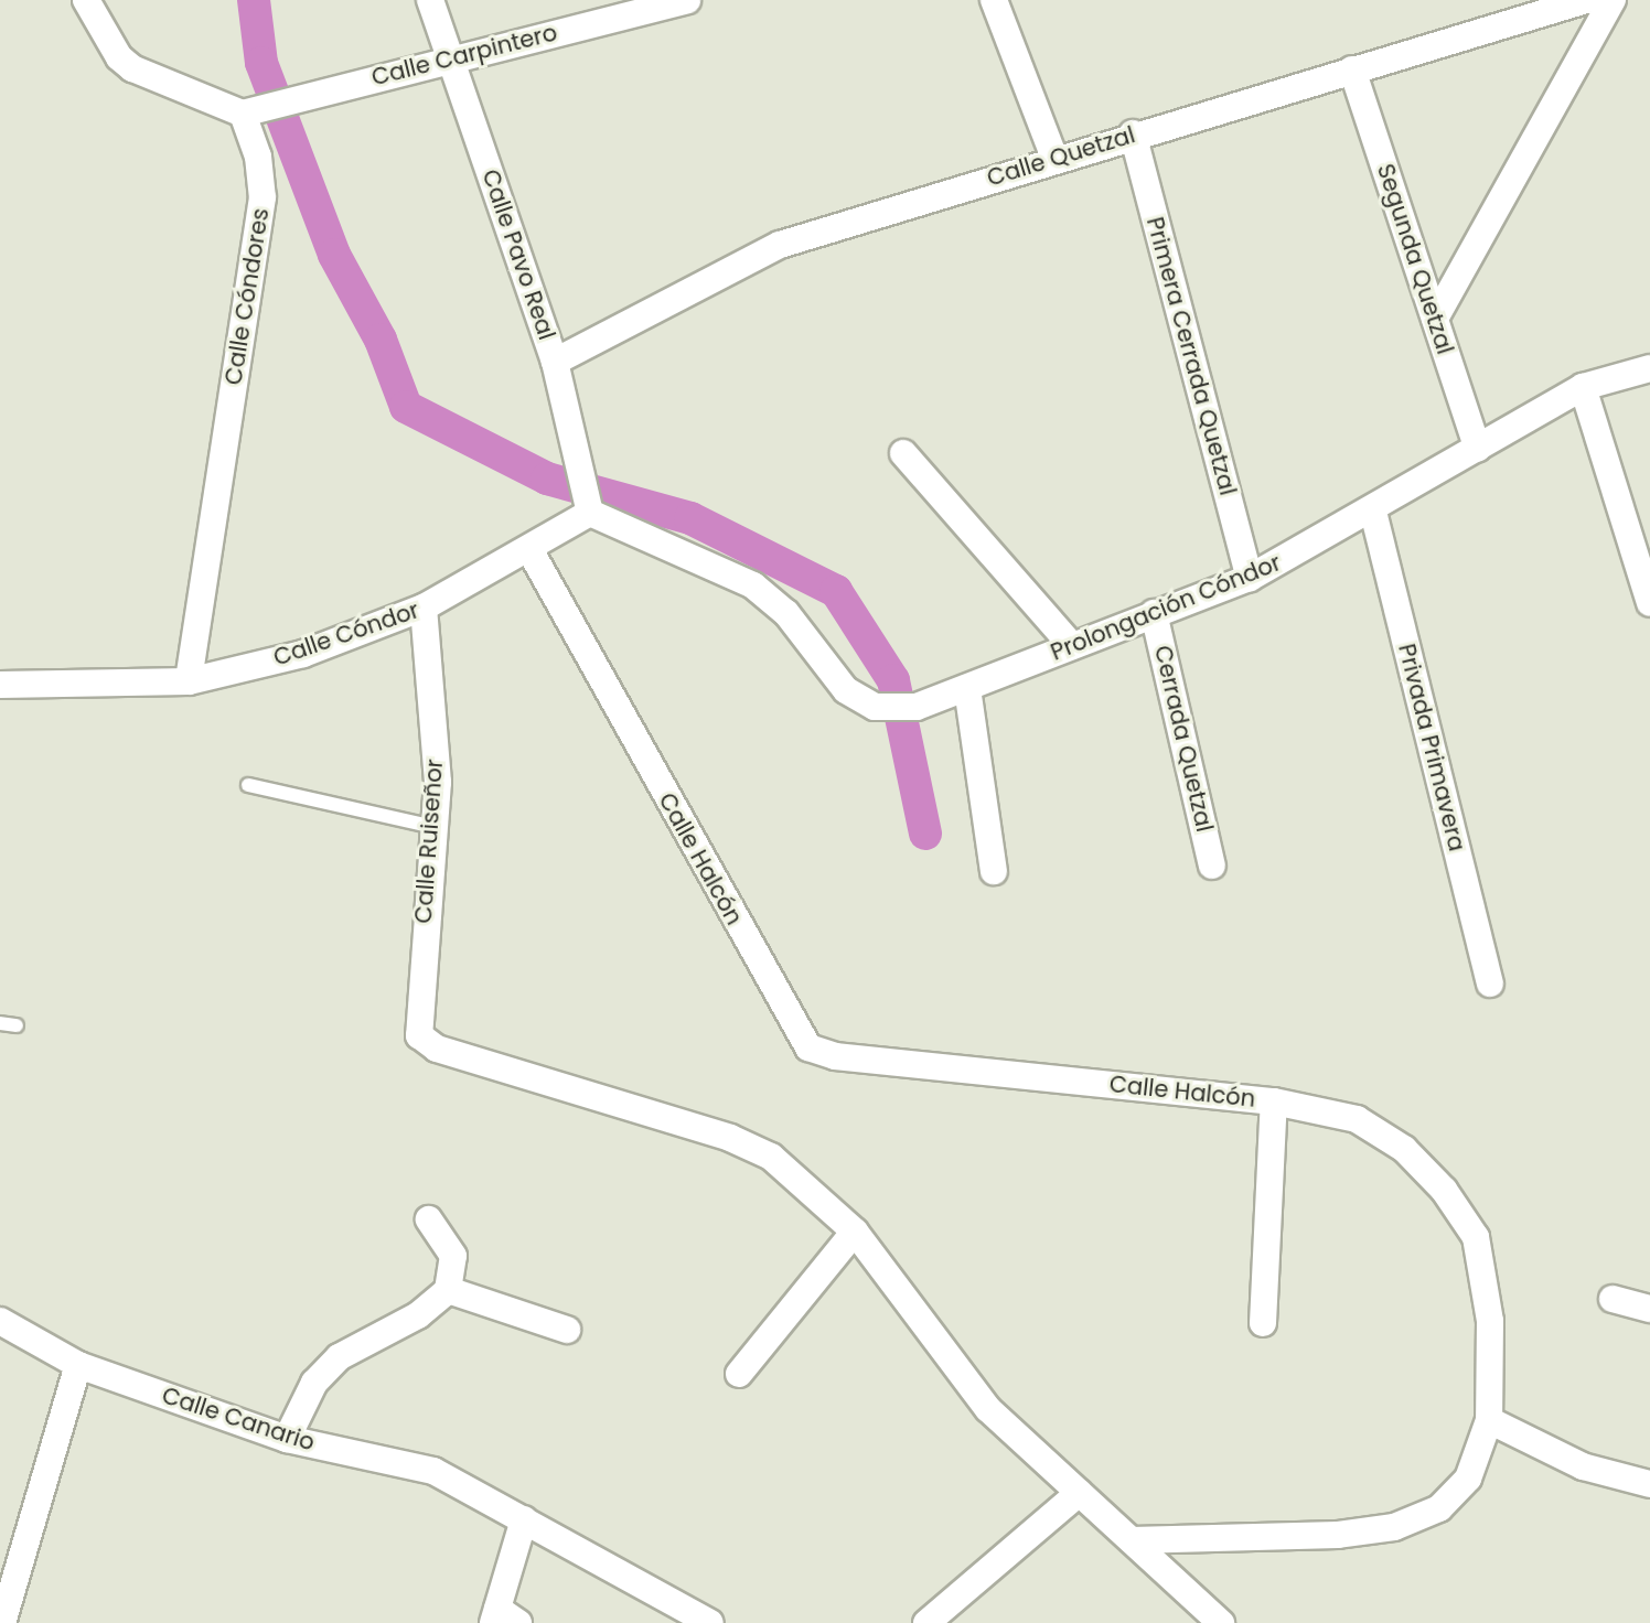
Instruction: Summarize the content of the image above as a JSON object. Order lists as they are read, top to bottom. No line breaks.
{"streets":{"street":["Calle Carpintero","Calle Quetzal","Calle Pavo Real","Segunda Quetzal","Calle Cóndores","Primera Cerrada Quetzal","Prolongación Cóndor","Calle Cóndor","Cerrada Quetzal","Privada Primavera","Calle Ruiseñor","Calle Halcón","Calle Canario"]},"crossings":[["Calle Carpintero","Calle Pavo Real"],["Calle Carpintero","Calle Cóndores"],["Calle Quetzal","Calle Pavo Real"],["Calle Quetzal","Segunda Quetzal"],["Calle Quetzal","Primera Cerrada Quetzal"],["Calle Pavo Real","Prolongación Cóndor"],["Calle Pavo Real","Calle Cóndor"],["Segunda Quetzal","Prolongación Cóndor"],["Calle Cóndores","Calle Cóndor"],["Primera Cerrada Quetzal","Prolongación Cóndor"],["Prolongación Cóndor","Calle Cóndor"],["Prolongación Cóndor","Cerrada Quetzal"],["Prolongación Cóndor","Privada Primavera"],["Calle Cóndor","Calle Ruiseñor"],["Calle Cóndor","Calle Halcón"]]}
